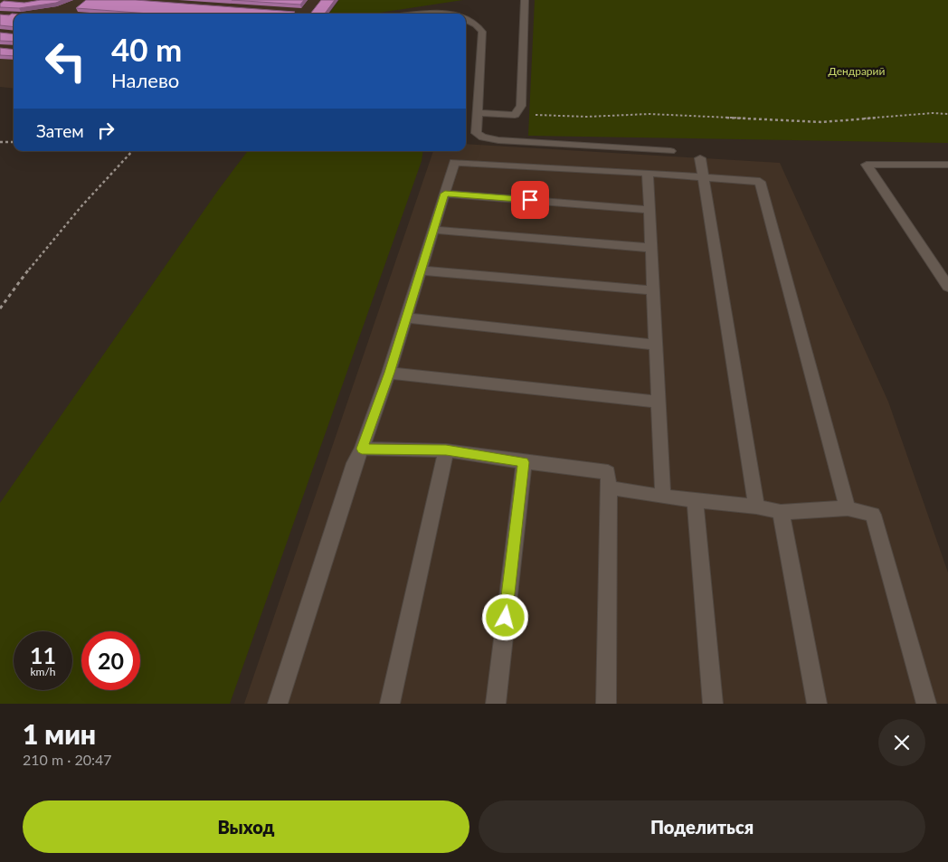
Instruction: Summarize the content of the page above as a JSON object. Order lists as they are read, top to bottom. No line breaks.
{"parks":["Дендрарий"],"page":{"turn":["40 m","Налево"],"then":"Затем","speed":"11 km/h","limit":"20","heading":["1 мин","210 m · 20:47"],"buttons":["Выход","Поделиться"]}}
